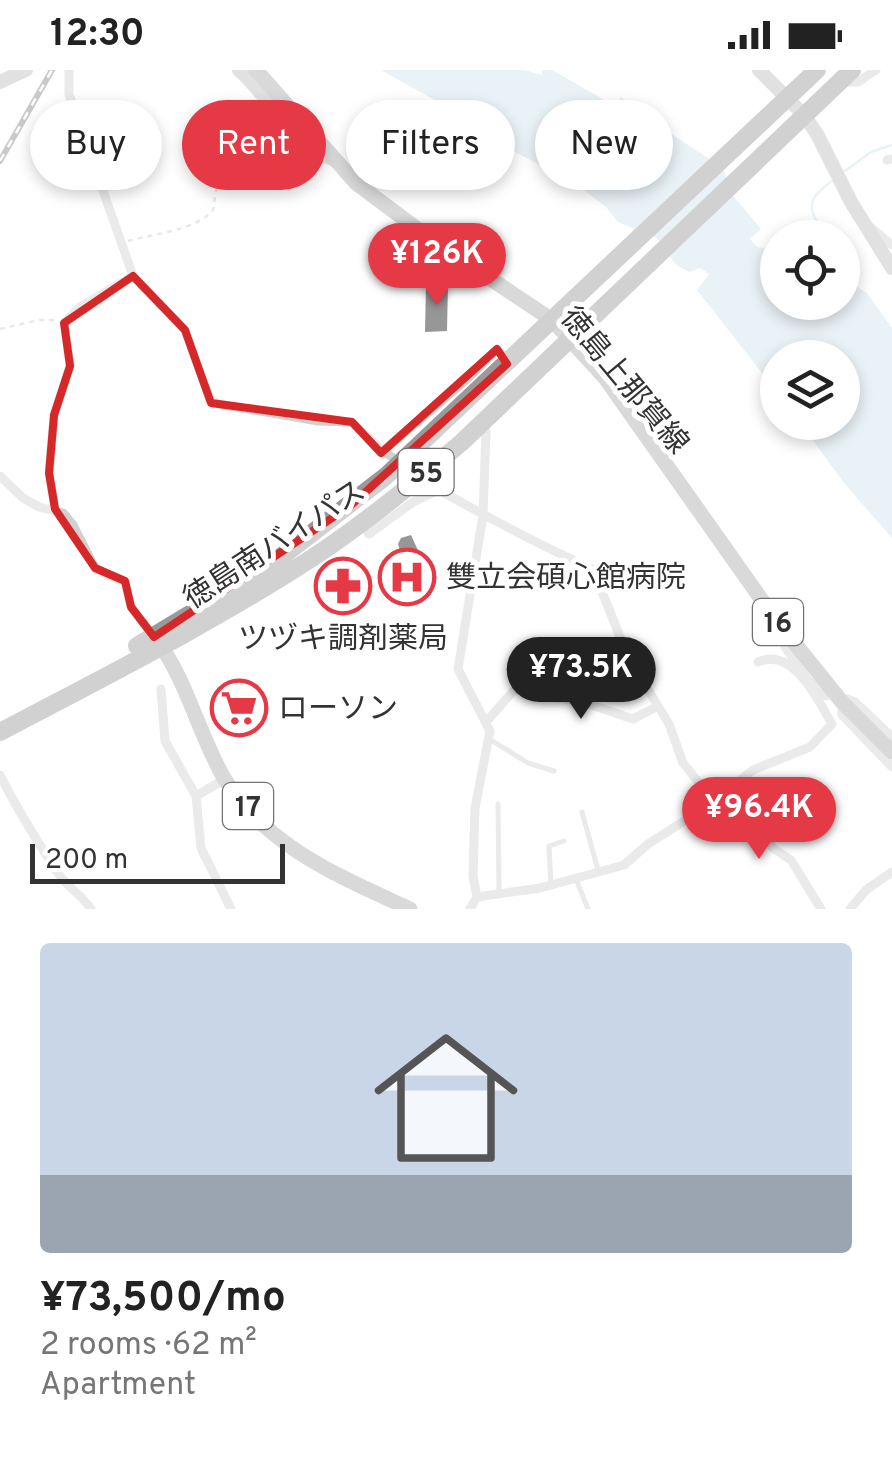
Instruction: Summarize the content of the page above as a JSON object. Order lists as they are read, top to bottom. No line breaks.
{"streets":{"highway":["55","徳島南バイパス"],"main road":["徳島上那賀線","16","17"]},"crossings":[["徳島上那賀線","徳島南バイパス"],["徳島南バイパス","17"]],"places":{"hospital":["雙立会碩心館病院"],"pharmacy":["ツヅキ調剤薬局"],"supermarket":["ローソン"]},"scale_bar":"200 m","page":{"status":"12:30","chip":["Buy","Rent","Filters","New"],"price":["¥126K","¥73.5K","¥96.4K"],"scale":"200 m","list":[{"name":"¥73,500/mo","note":"2 rooms · 62 m² · Apartment"}]}}
